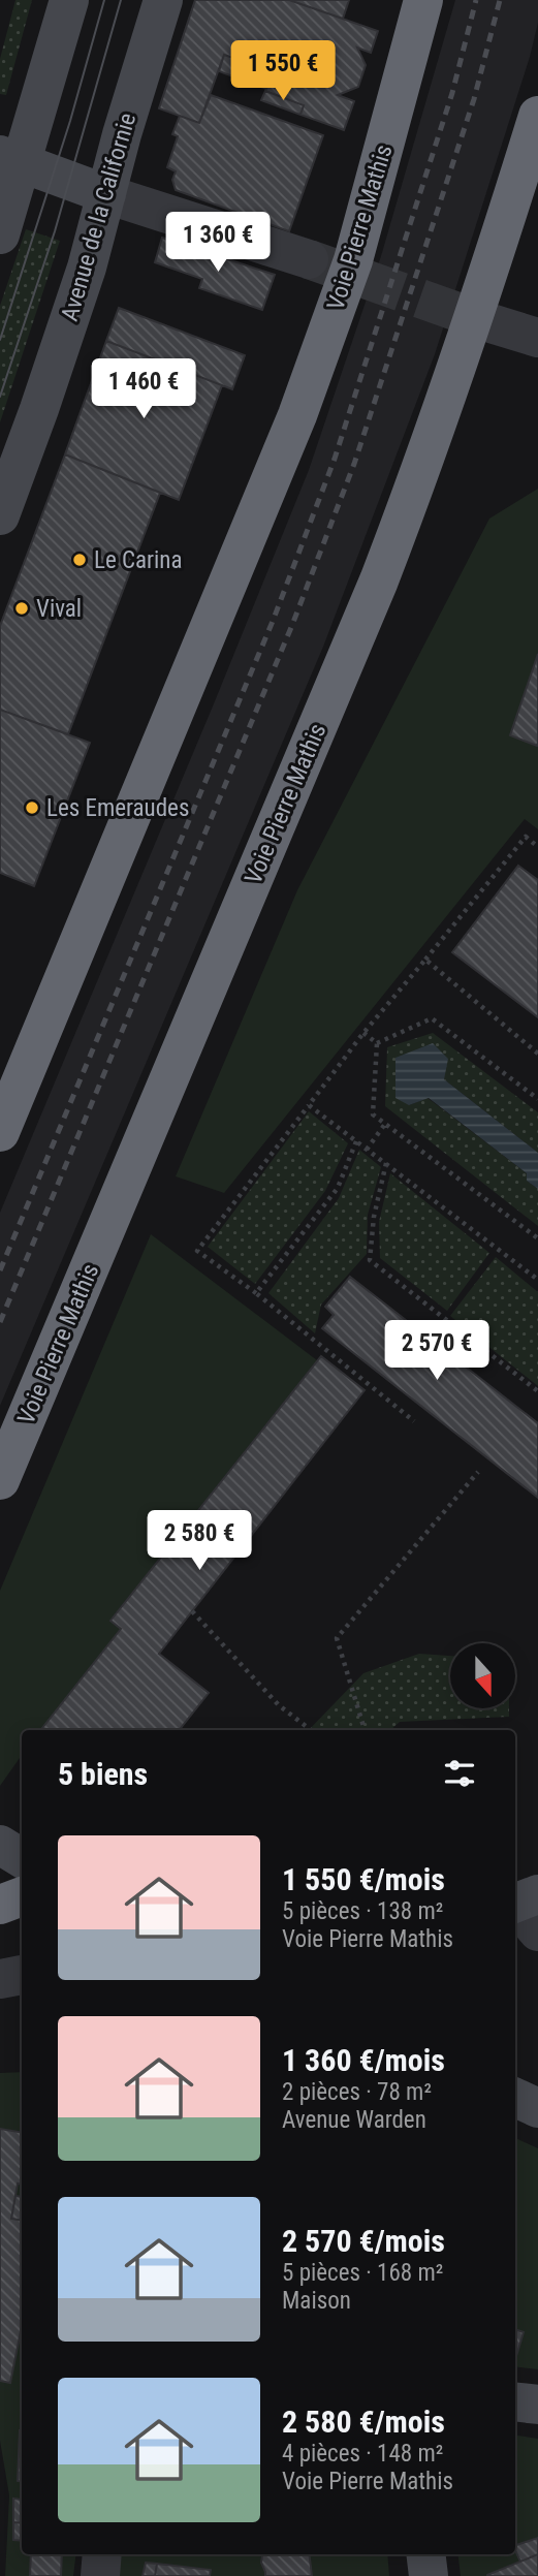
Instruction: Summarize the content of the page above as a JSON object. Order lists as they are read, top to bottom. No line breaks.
{"streets":{"highway":["Voie Pierre Mathis"],"main road":["Avenue de la Californie"]},"places":["Le Carina","Vival","Les Emeraudes"],"north":"bottom","page":{"price":["1 550 €","1 360 €","1 460 €","2 570 €","2 580 €"],"heading":"5 biens","list":[{"name":"1 550 €/mois","note":"5 pièces · 138 m² · Voie Pierre Mathis"},{"name":"1 360 €/mois","note":"2 pièces · 78 m² · Avenue Warden"},{"name":"2 570 €/mois","note":"5 pièces · 168 m² · Maison"},{"name":"2 580 €/mois","note":"4 pièces · 148 m² · Voie Pierre Mathis"}]}}
